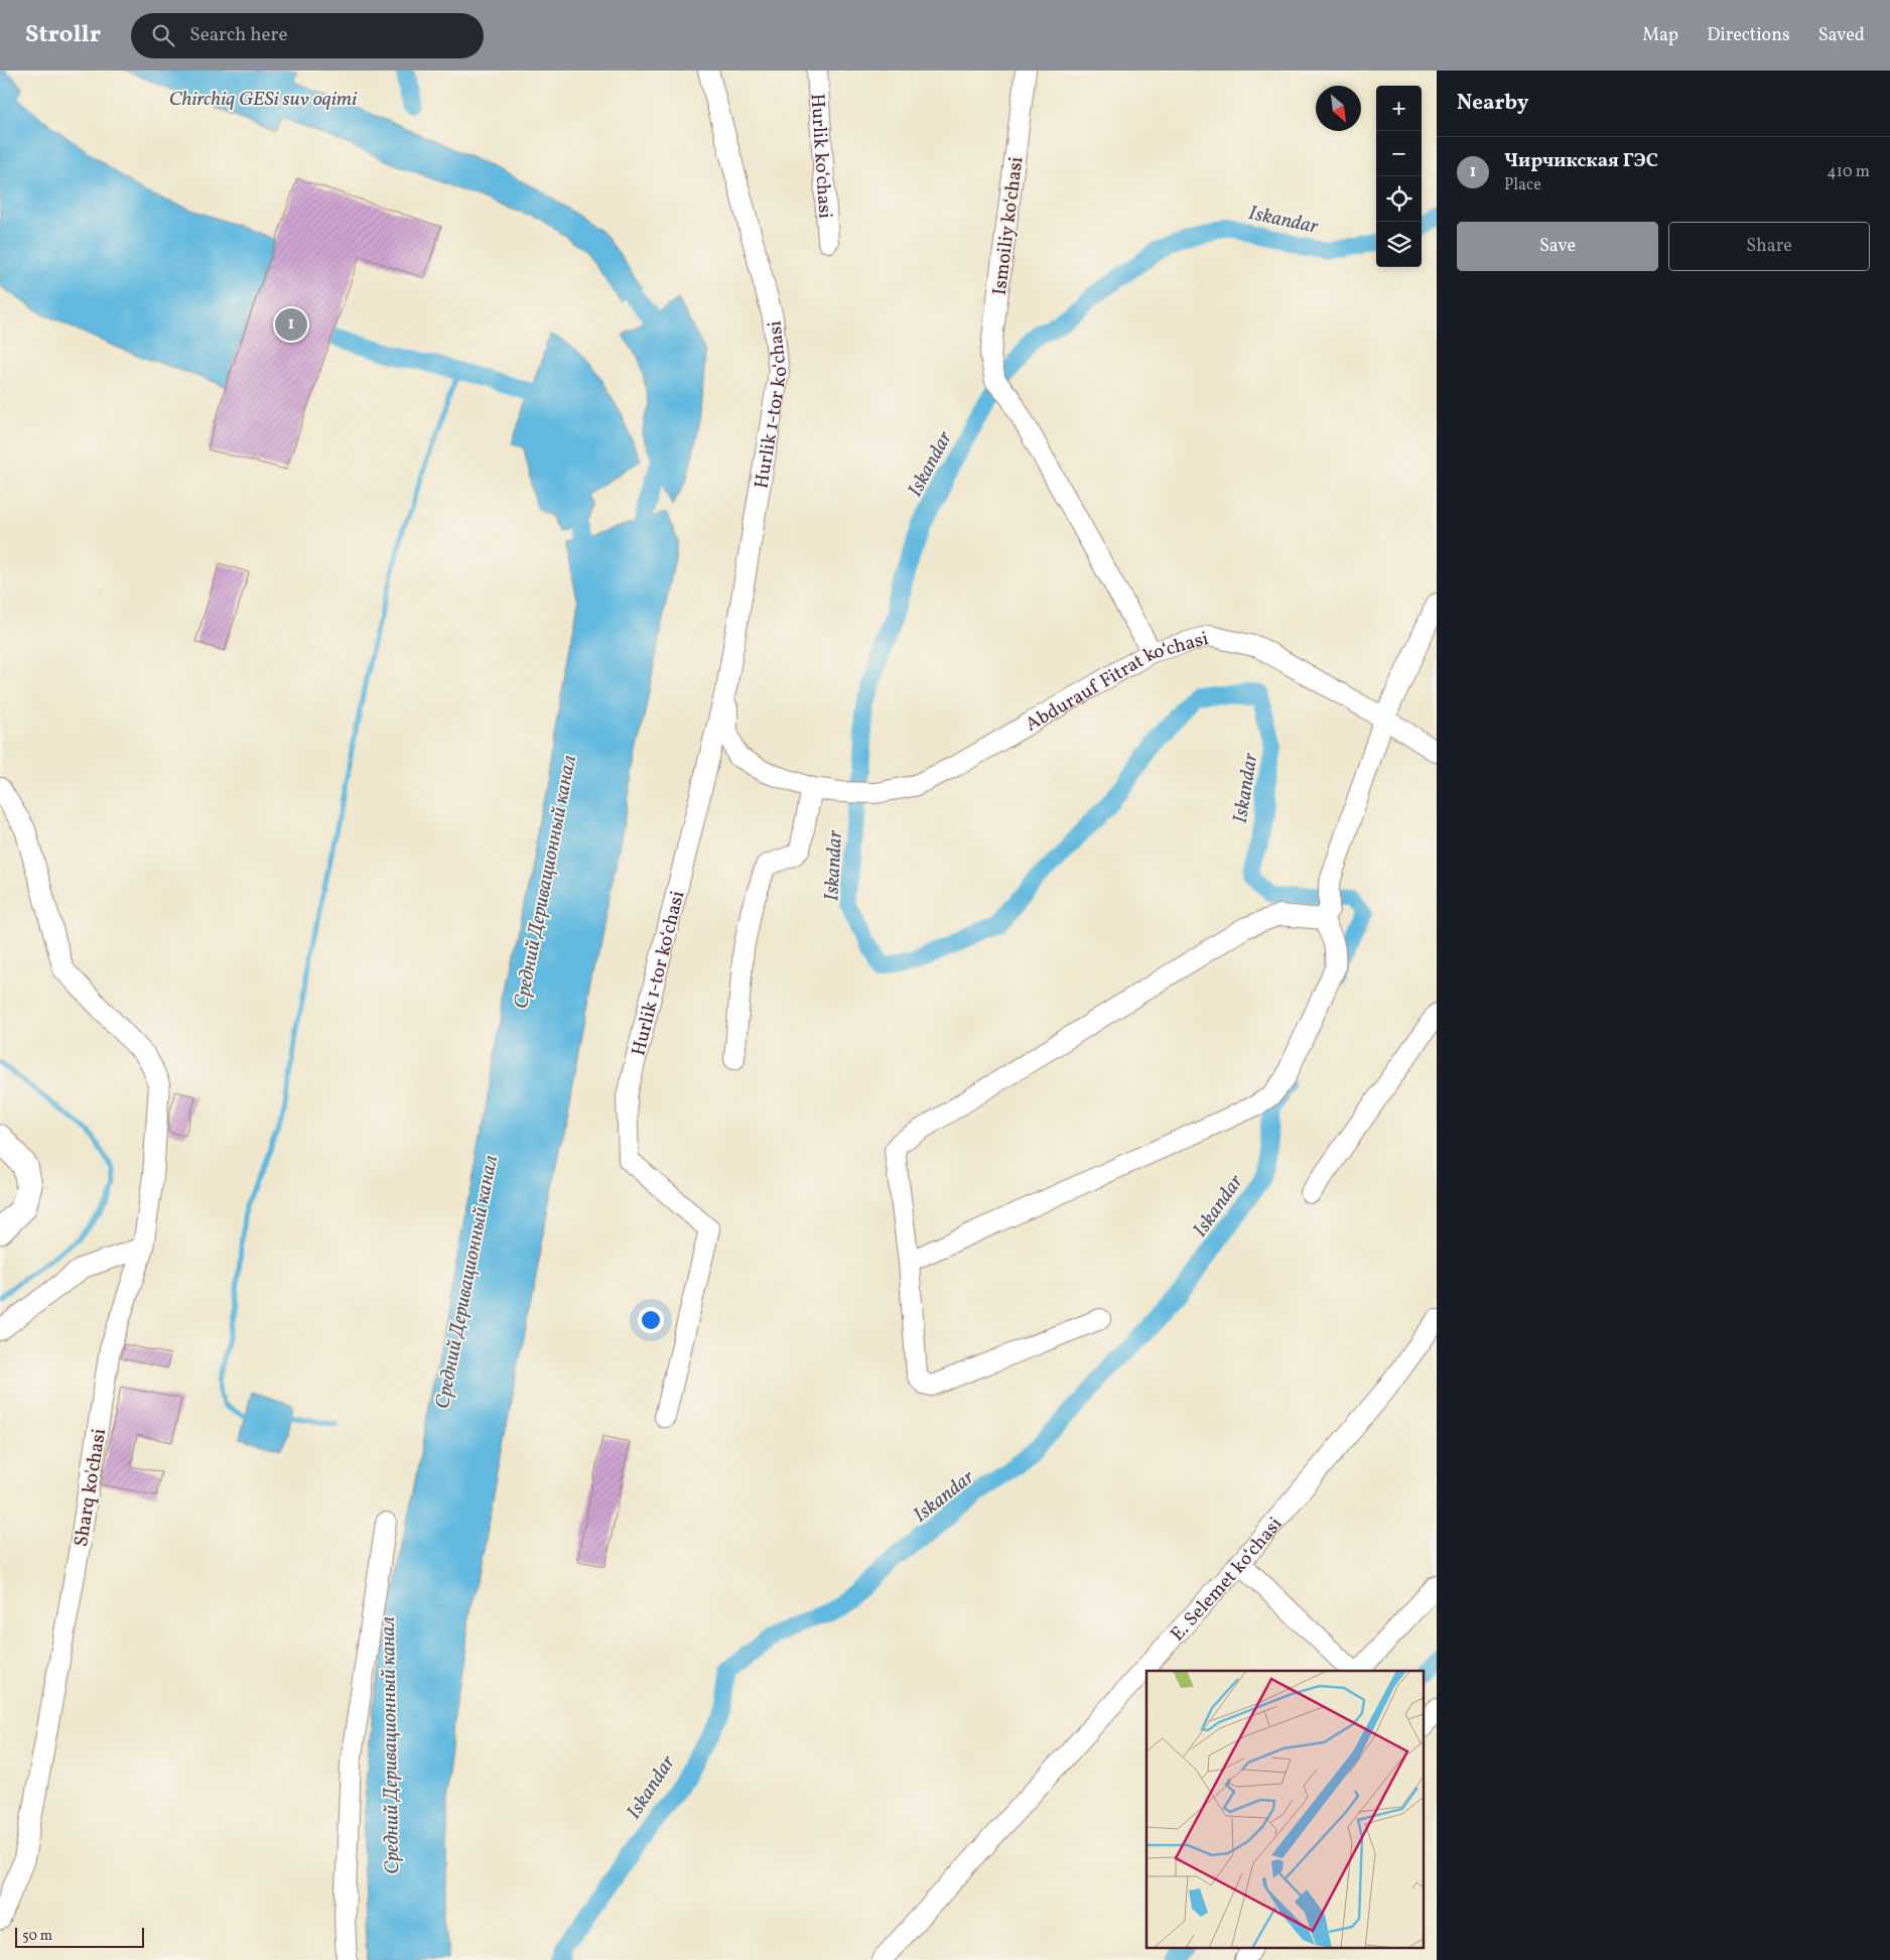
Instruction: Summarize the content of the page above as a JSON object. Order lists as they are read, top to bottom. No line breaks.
{"streets":{"street":["Hurlik ko‘chasi","Ismoiliy ko‘chasi","Hurlik 1-tor ko‘chasi","Abdurauf Fitrat ko‘chasi","Sharq ko'chasi","E. Selemet ko‘chasi"]},"crossings":[["Ismoiliy ko‘chasi","Abdurauf Fitrat ko‘chasi"],["Hurlik 1-tor ko‘chasi","Abdurauf Fitrat ko‘chasi"]],"water":["Chirchiq GESi suv oqimi","Iskandar","Средний Деривационный канал"],"scale_bar":"50 m","north":"bottom right","page":{"header":"Strollr","search":"Search here","nav":["Map","Directions","Saved"],"heading":"Nearby","map_buttons":["+","−"],"list":[{"mark":"1","name":"Чирчикская ГЭС","note":"Place","value":"410 m"}],"buttons":["Save","Share"],"pins":"1","scale":"50 m"}}
